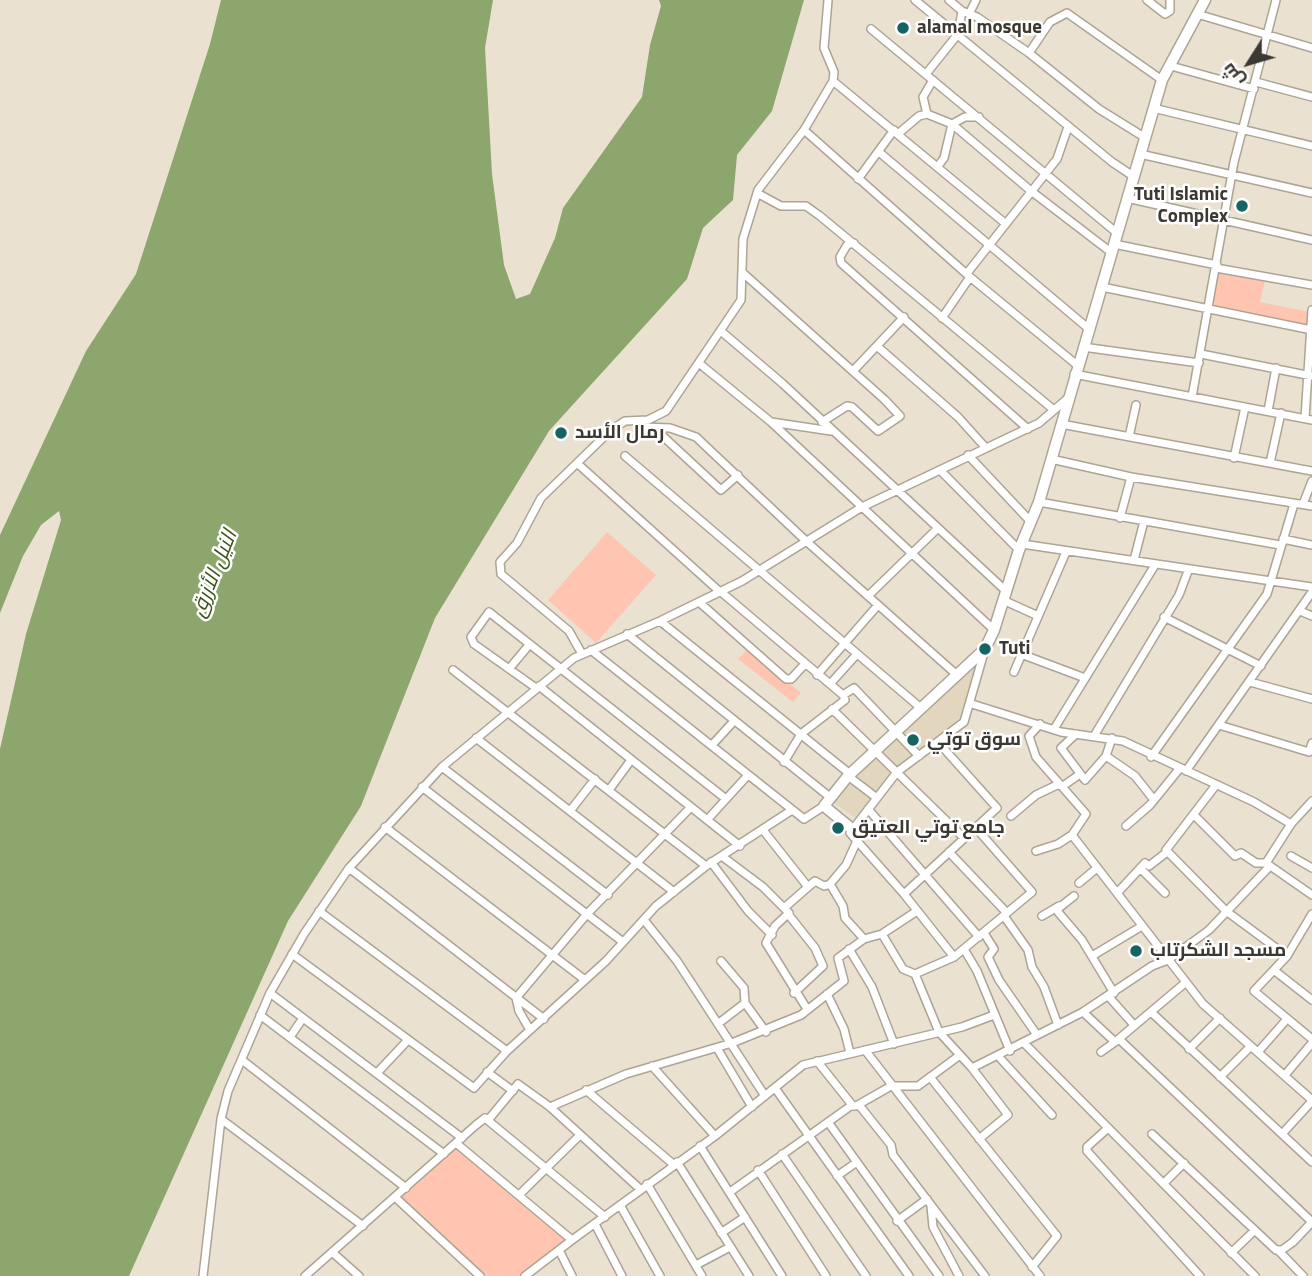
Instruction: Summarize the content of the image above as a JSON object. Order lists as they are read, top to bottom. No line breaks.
{"water":["النيل الأزرق"],"places":["alamal mosque","Tuti Islamic Complex","رمال الأسد","Tuti","سوق توتي","جامع توتي العتيق","مسجد الشكرتاب"],"north":"bottom left"}
